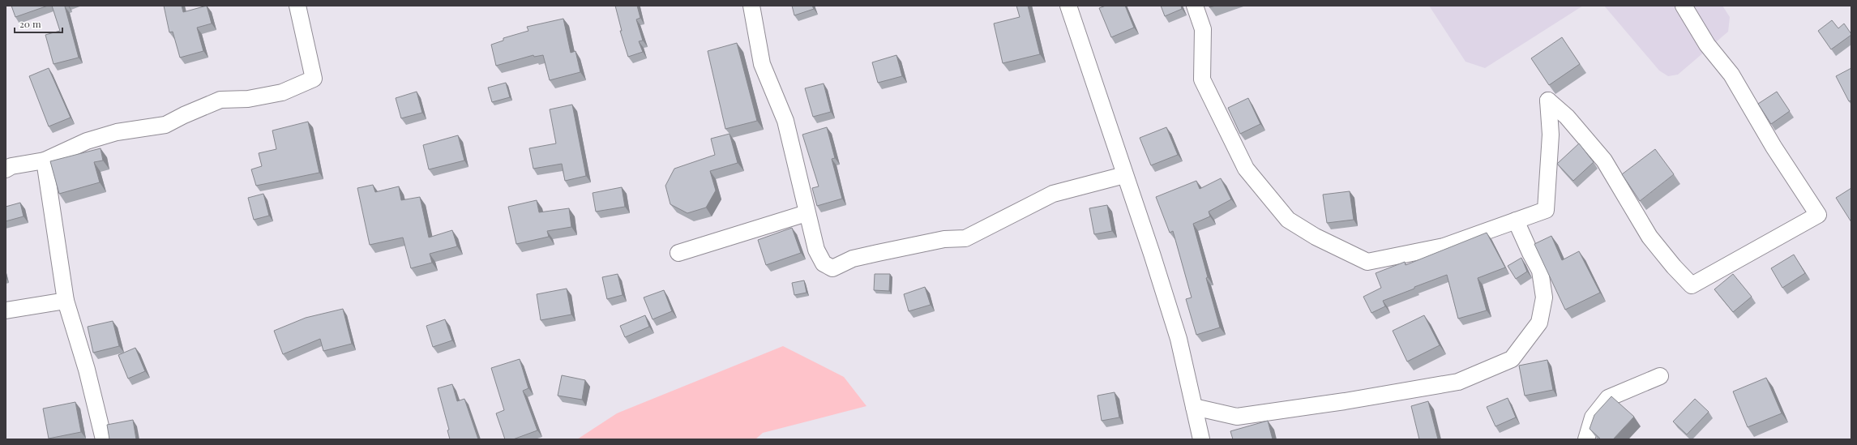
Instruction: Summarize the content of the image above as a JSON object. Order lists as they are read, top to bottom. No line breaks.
{"scale_bar":"20 m"}
